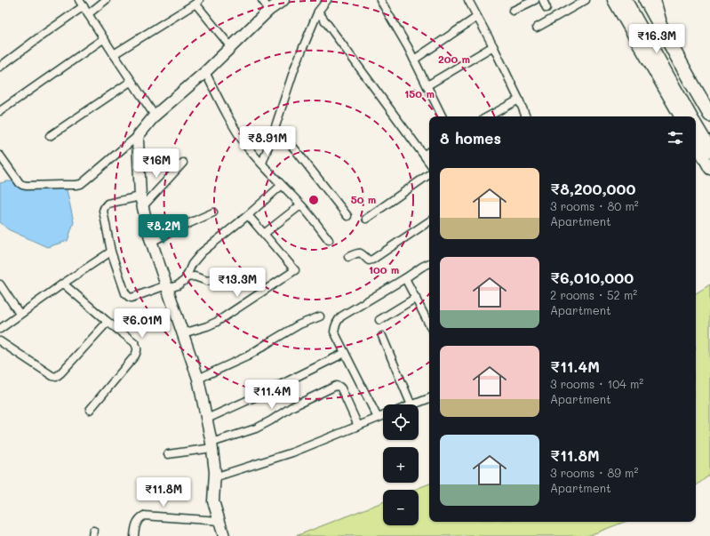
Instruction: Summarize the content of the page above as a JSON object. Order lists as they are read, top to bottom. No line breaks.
{"page":{"price":["₹16.3M","₹8.91M","₹16M","₹8.2M","₹13.3M","₹6.01M","₹11.4M","₹11.8M"],"heading":"8 homes","list":[{"name":"₹8,200,000","note":"3 rooms · 80 m² · Apartment"},{"name":"₹6,010,000","note":"2 rooms · 52 m² · Apartment"},{"name":"₹11.4M","note":"3 rooms · 104 m² · Apartment"},{"name":"₹11.8M","note":"3 rooms · 89 m² · Apartment"}],"map_buttons":["+","−"]},"rings":["200 m","150 m","50 m","100 m"]}
